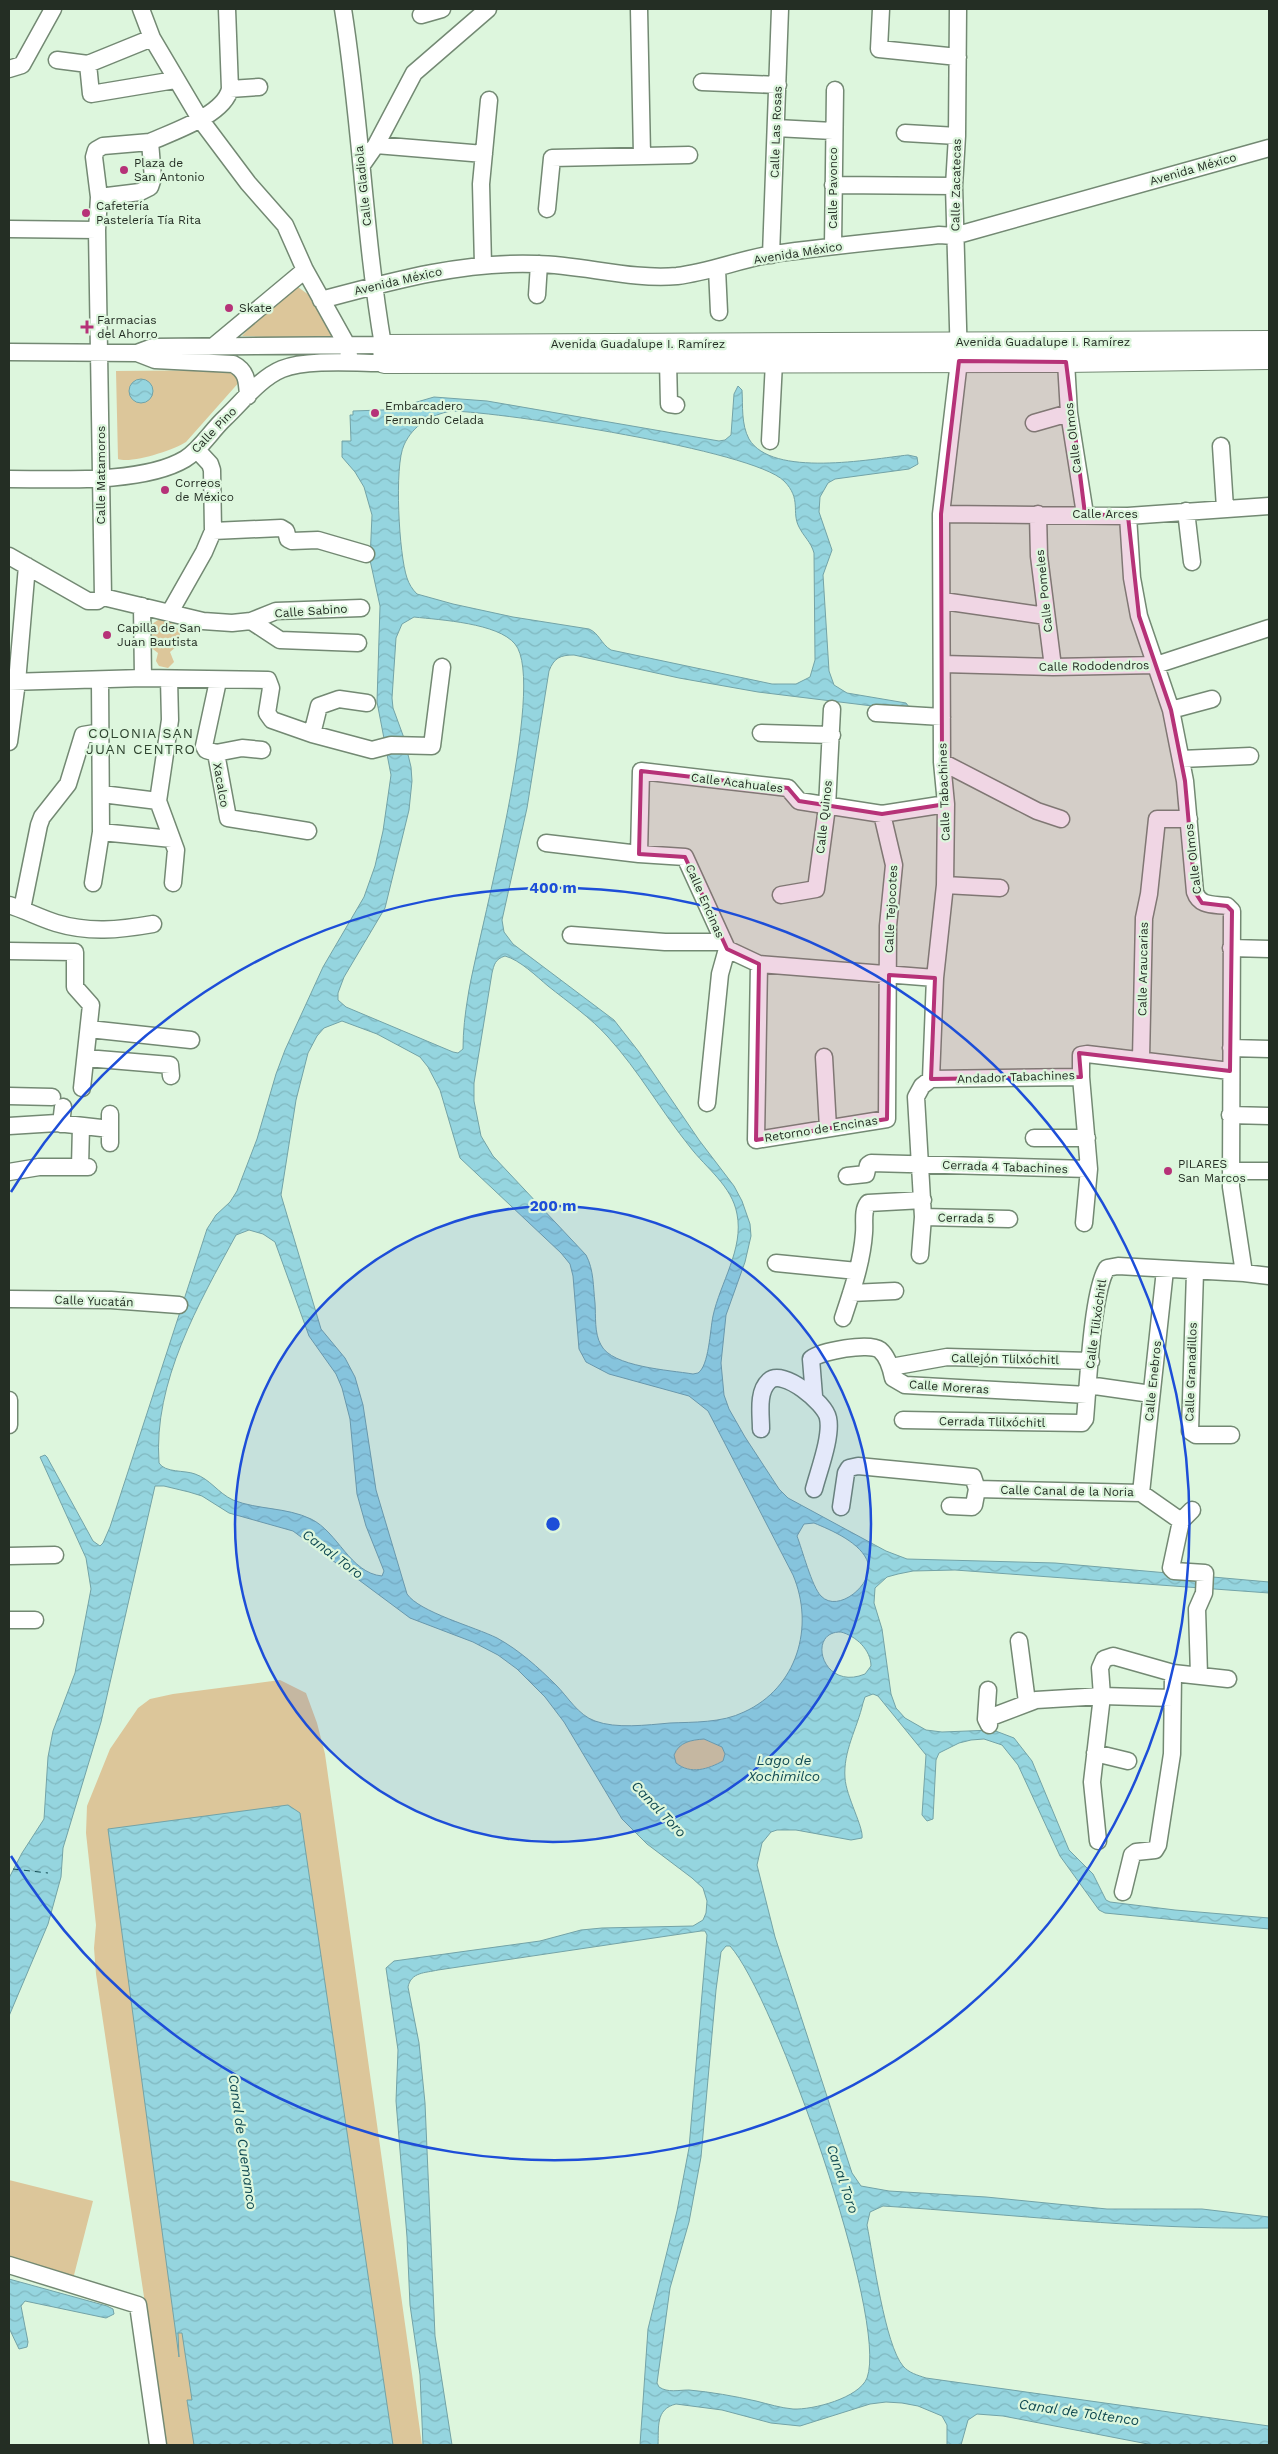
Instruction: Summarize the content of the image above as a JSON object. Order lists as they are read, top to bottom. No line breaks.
{"streets":{"main road":["Avenida Guadalupe I. Ramírez"],"street":["Calle Las Rosas","Avenida México","Calle Zacatecas","Calle Gladiola","Calle Pavonco","Calle Pino","Calle Olmos","Calle Matamoros","Calle Arces","Calle Pomeles","Calle Sabino","Calle Rododendros","Calle Acahuales","Xacalco","Calle Tabachines","Calle Quinos","Calle Encinas","Calle Tejocotes","Calle Araucarias","Andador Tabachines","Retorno de Encinas","Cerrada 4 Tabachines","Cerrada 5","Calle Yucatán","Calle Tlilxóchitl","Callejón Tlilxóchitl","Calle Granadillos","Calle Enebros","Calle Moreras","Cerrada Tlilxóchitl","Calle Canal de la Noria"]},"crossings":[["Calle Las Rosas","Avenida México"],["Avenida México","Calle Zacatecas"],["Avenida México","Calle Gladiola"],["Avenida México","Calle Pavonco"],["Calle Zacatecas","Avenida Guadalupe I. Ramírez"],["Calle Zacatecas","Calle Tabachines"],["Calle Gladiola","Avenida Guadalupe I. Ramírez"],["Avenida Guadalupe I. Ramírez","Calle Pino"],["Avenida Guadalupe I. Ramírez","Calle Olmos"],["Avenida Guadalupe I. Ramírez","Calle Matamoros"],["Avenida Guadalupe I. Ramírez","Calle Tabachines"],["Calle Pino","Calle Matamoros"],["Calle Olmos","Calle Arces"],["Calle Olmos","Calle Rododendros"],["Calle Olmos","Calle Araucarias"],["Calle Olmos","Andador Tabachines"],["Calle Olmos","Calle Tlilxóchitl"],["Calle Matamoros","Calle Sabino"],["Calle Arces","Calle Pomeles"],["Calle Arces","Calle Tabachines"],["Calle Pomeles","Calle Rododendros"],["Calle Rododendros","Calle Tabachines"],["Calle Acahuales","Calle Tabachines"],["Calle Acahuales","Calle Quinos"],["Calle Acahuales","Calle Encinas"],["Calle Acahuales","Calle Tejocotes"],["Calle Tabachines","Andador Tabachines"],["Calle Encinas","Retorno de Encinas"],["Calle Tejocotes","Retorno de Encinas"],["Calle Araucarias","Andador Tabachines"],["Calle Tlilxóchitl","Callejón Tlilxóchitl"],["Calle Tlilxóchitl","Calle Granadillos"],["Calle Tlilxóchitl","Calle Enebros"],["Calle Tlilxóchitl","Calle Moreras"],["Calle Tlilxóchitl","Cerrada Tlilxóchitl"],["Callejón Tlilxóchitl","Calle Moreras"],["Calle Enebros","Calle Moreras"],["Calle Enebros","Calle Canal de la Noria"]],"districts":["COLONIA SAN JUAN CENTRO"],"water":["Canal Toro","Lago de Xochimilco","Canal de Cuemanco","Canal de Toltenco"],"places":{"other":["Plaza de San Antonio","Cafetería Pastelería Tía Rita","Skate","Embarcadero Fernando Celada","Correos de México","Capilla de San Juan Bautista","PILARES San Marcos"],"health":["Farmacias del Ahorro"]},"rings":["400 m","200 m"]}
